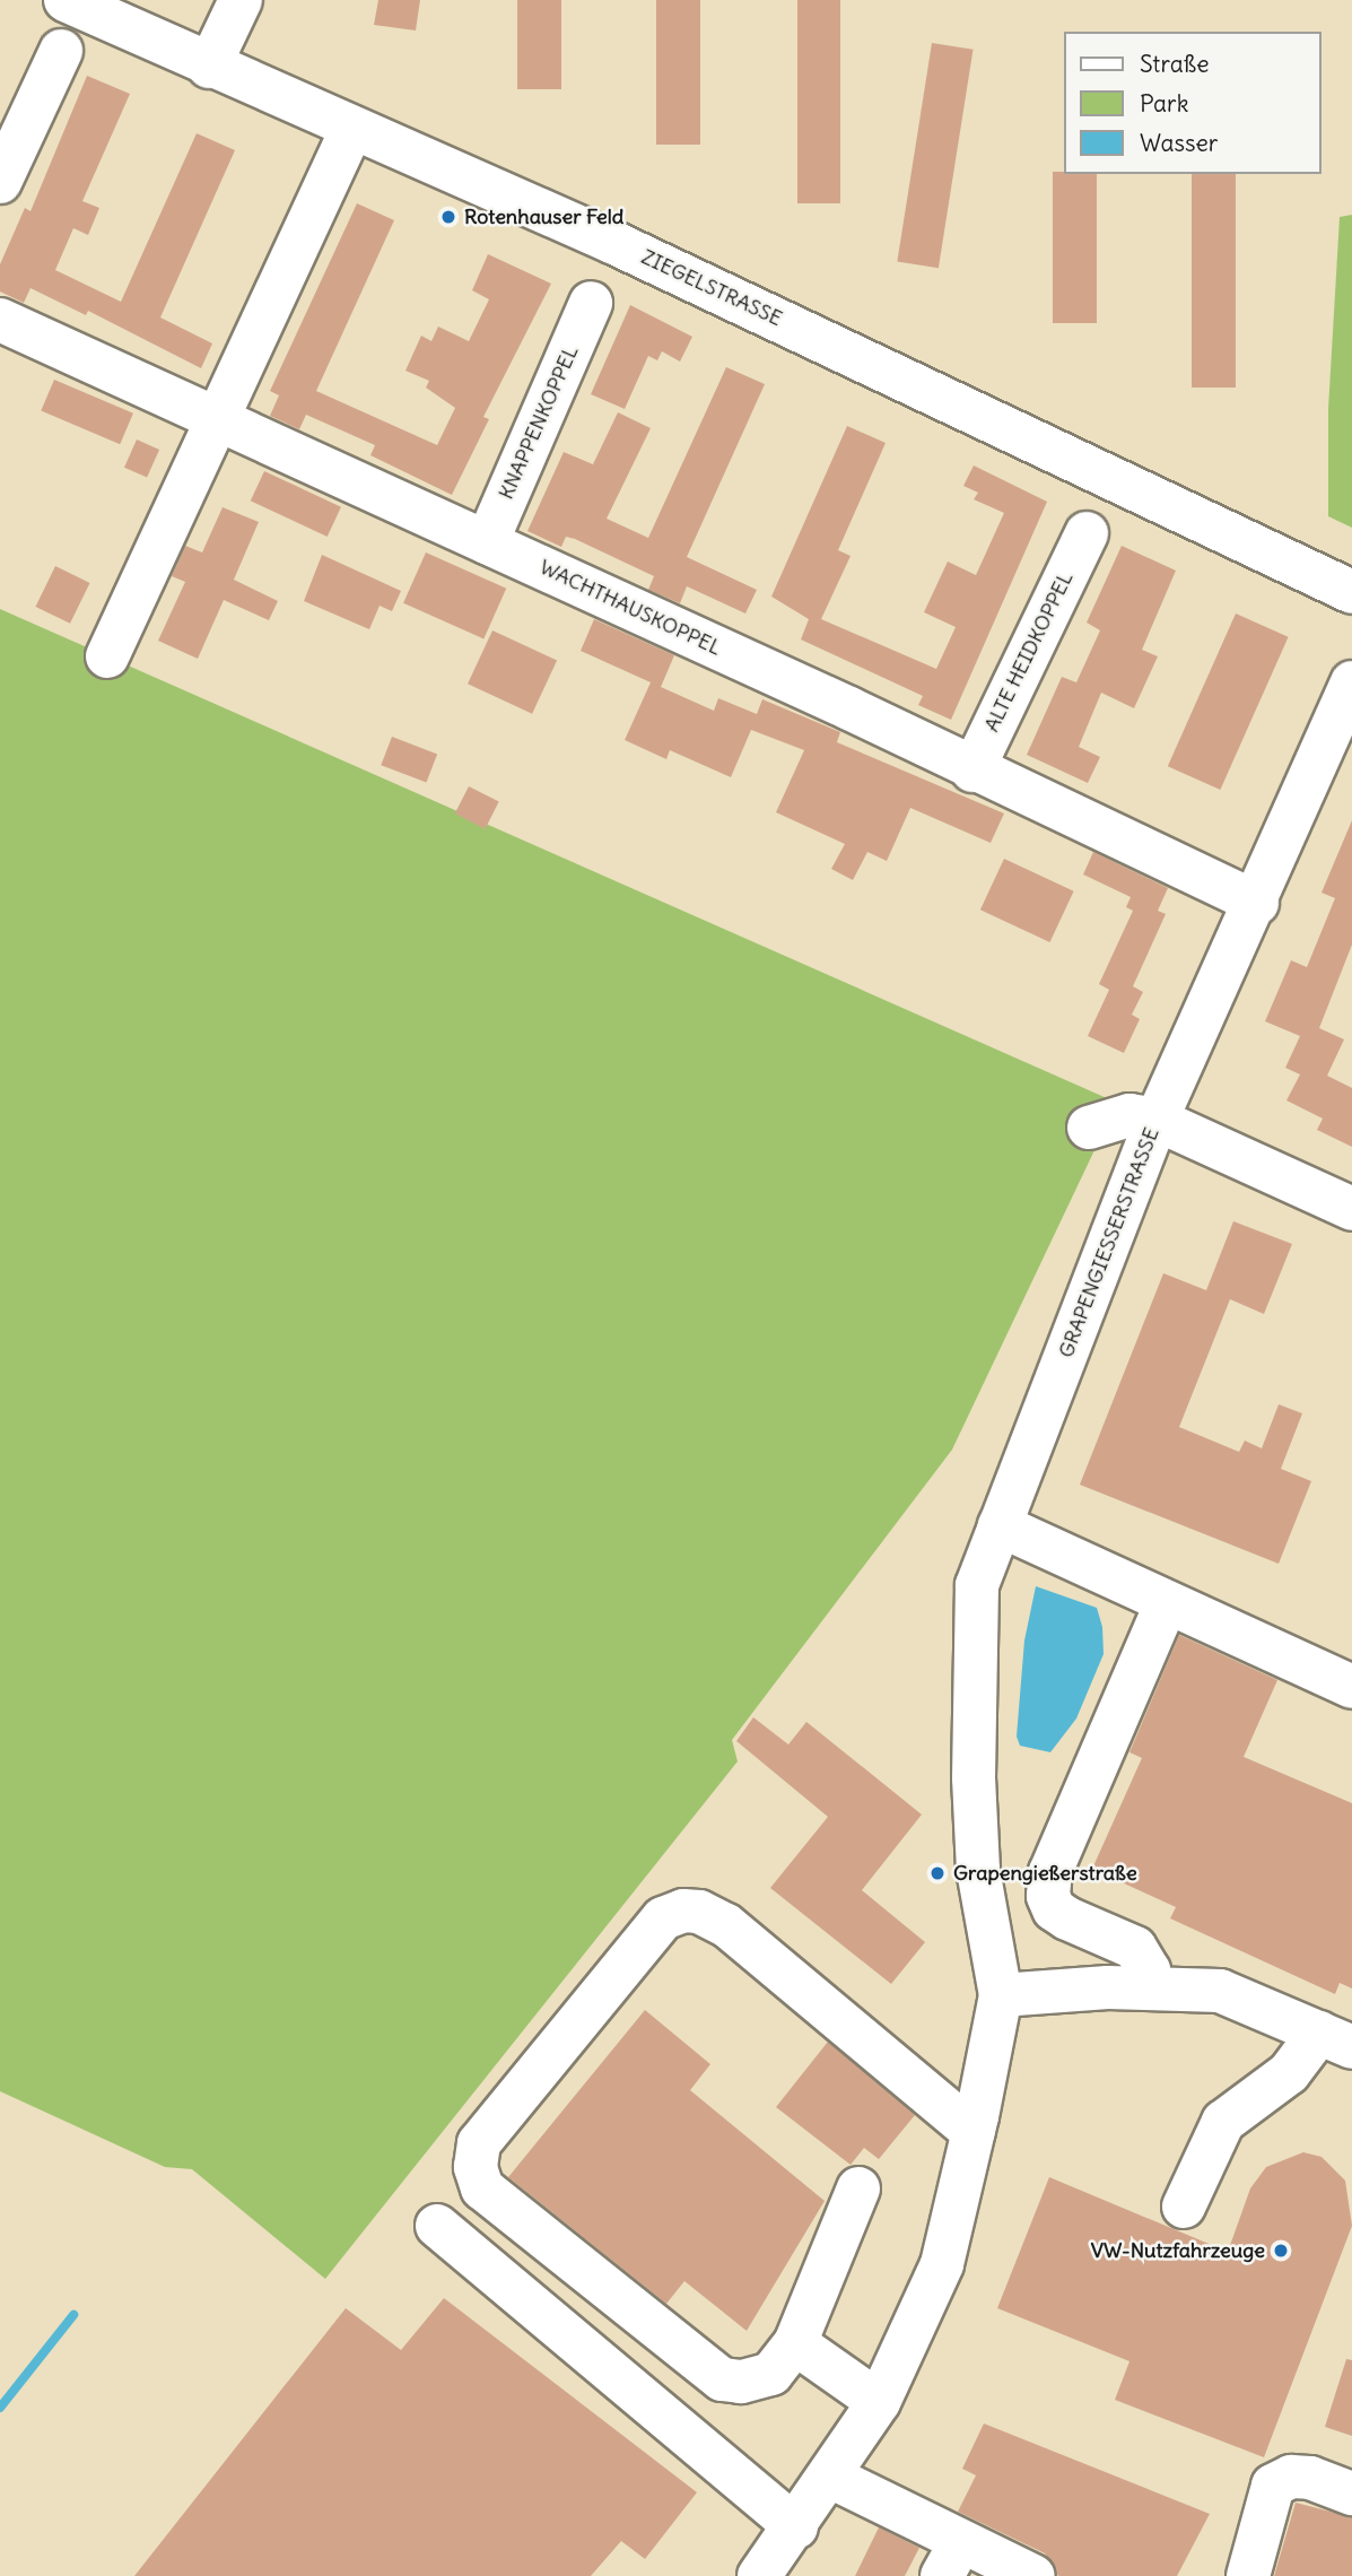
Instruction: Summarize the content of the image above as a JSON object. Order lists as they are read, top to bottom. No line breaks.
{"streets":{"street":["ZIEGELSTRASSE","KNAPPENKOPPEL","WACHTHAUSKOPPEL","ALTE HEIDKOPPEL","GRAPENGIESSERSTRASSE"]},"crossings":[["KNAPPENKOPPEL","WACHTHAUSKOPPEL"],["WACHTHAUSKOPPEL","ALTE HEIDKOPPEL"],["WACHTHAUSKOPPEL","GRAPENGIESSERSTRASSE"]],"places":["Rotenhauser Feld","Grapengießerstraße","VW-Nutzfahrzeuge"],"legend":["Straße","Park","Wasser"]}
